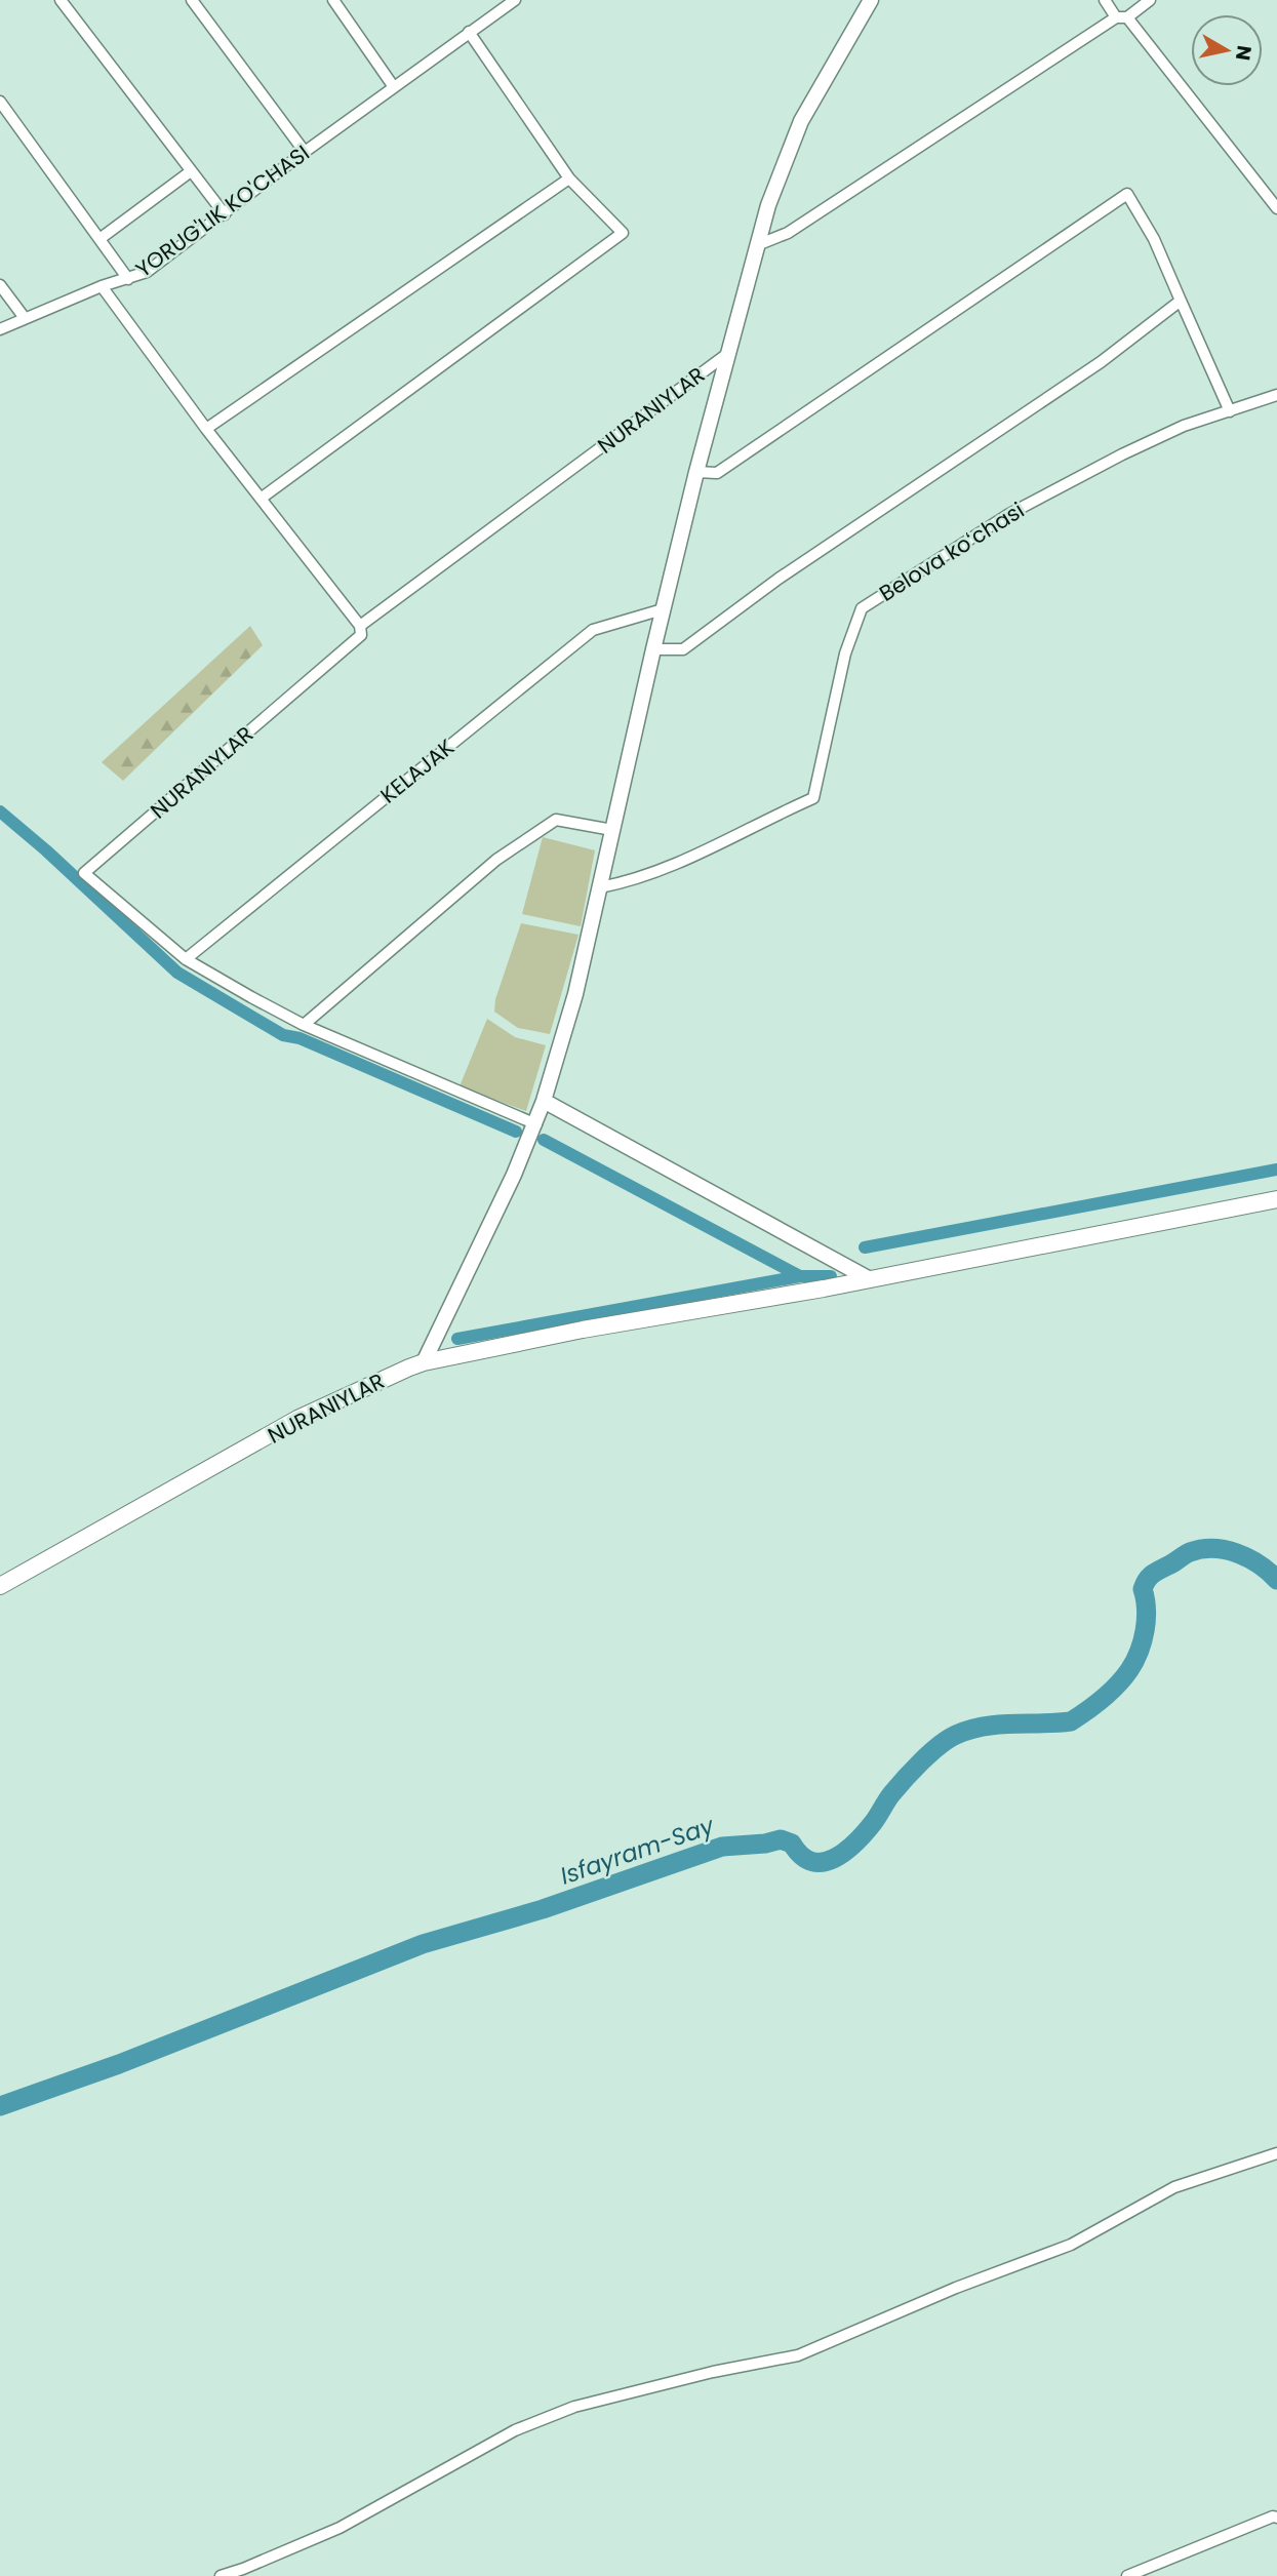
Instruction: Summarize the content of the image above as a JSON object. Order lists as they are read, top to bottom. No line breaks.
{"streets":{"main road":["NURANIYLAR"],"street":["YORUG'LIK KO'CHASI","Belova koʻchasi","KELAJAK"]},"crossings":[["NURANIYLAR","Belova koʻchasi"],["NURANIYLAR","KELAJAK"]],"water":["Isfayram-Say"],"north":"right"}
